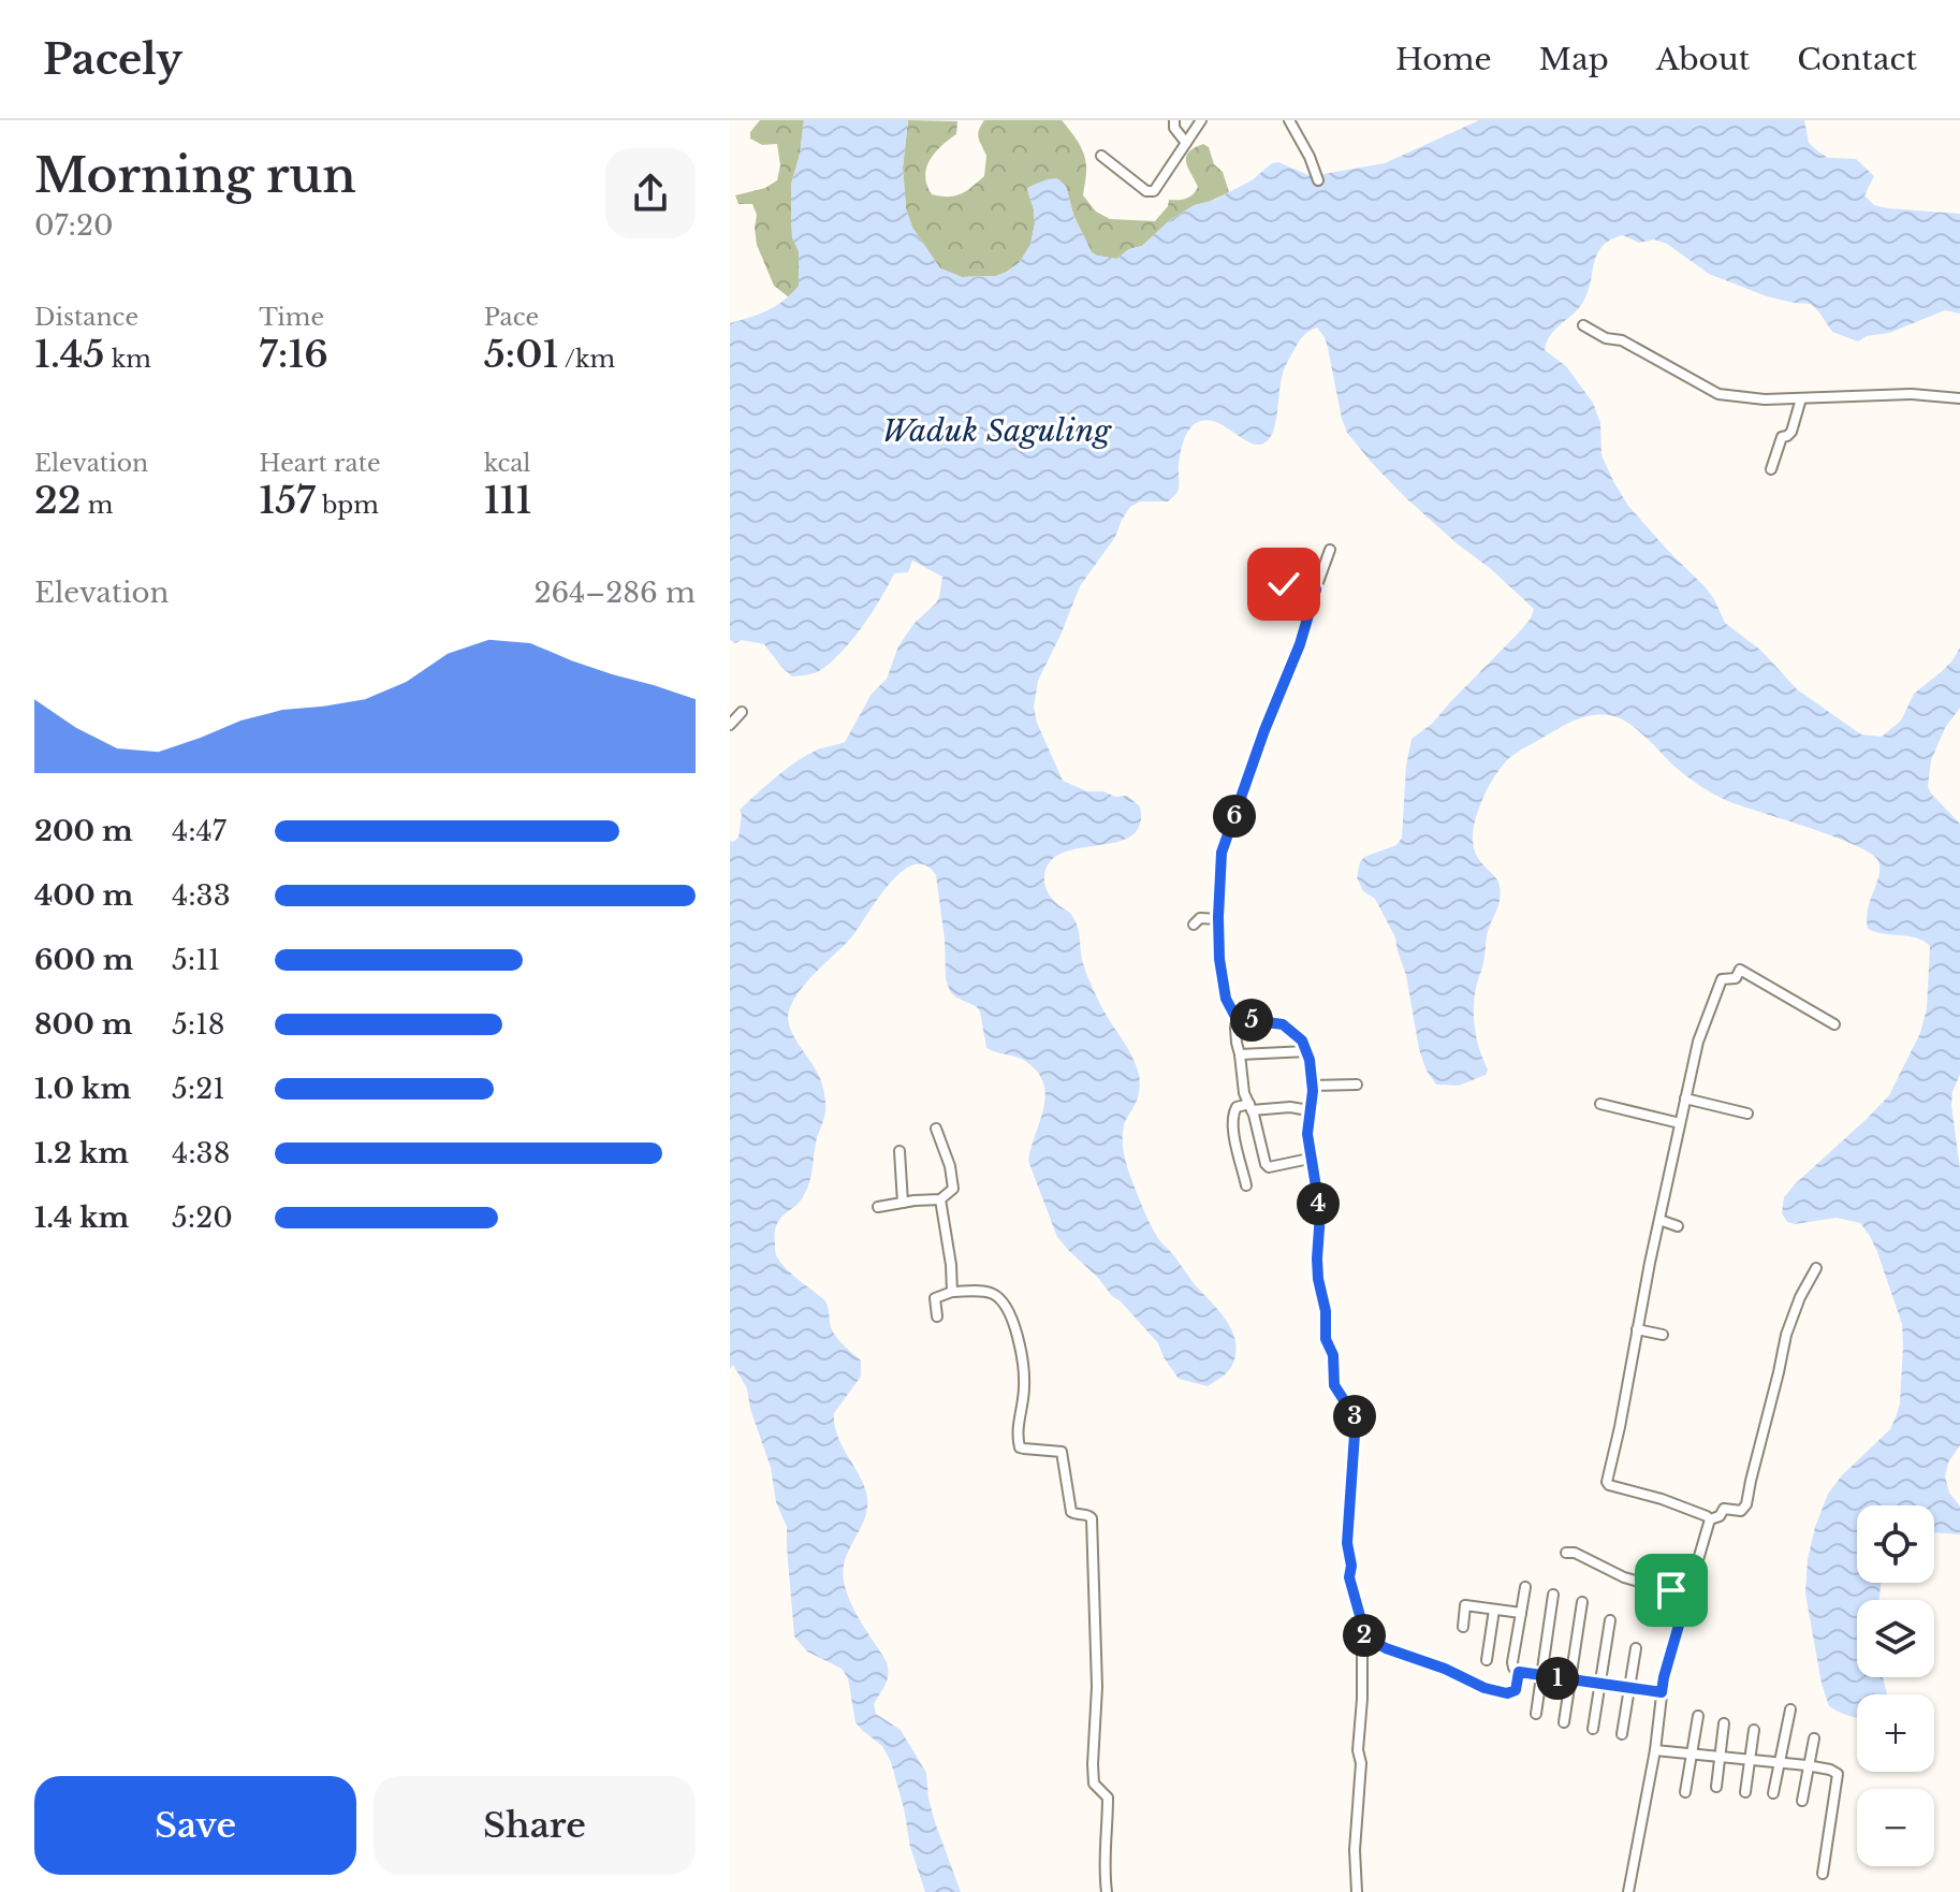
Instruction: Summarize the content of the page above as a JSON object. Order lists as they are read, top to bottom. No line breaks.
{"water":["Waduk Saguling"],"page":{"header":"Pacely","nav":["Home","Map","About","Contact"],"heading":["Morning run","07:20"],"stats":[["Distance","1.45 km"],["Time","7:16"],["Pace","5:01 /km"],["Elevation","22 m"],["Heart rate","157 bpm"],["kcal","111"]],"chart":["Elevation","264–286 m"],"pins":["6","5","4","3","2","1"],"list":[{"name":"200 m","note":"4:47"},{"name":"400 m","note":"4:33"},{"name":"600 m","note":"5:11"},{"name":"800 m","note":"5:18"},{"name":"1.0 km","note":"5:21"},{"name":"1.2 km","note":"4:38"},{"name":"1.4 km","note":"5:20"}],"map_buttons":["+","−"],"buttons":["Save","Share"]}}
